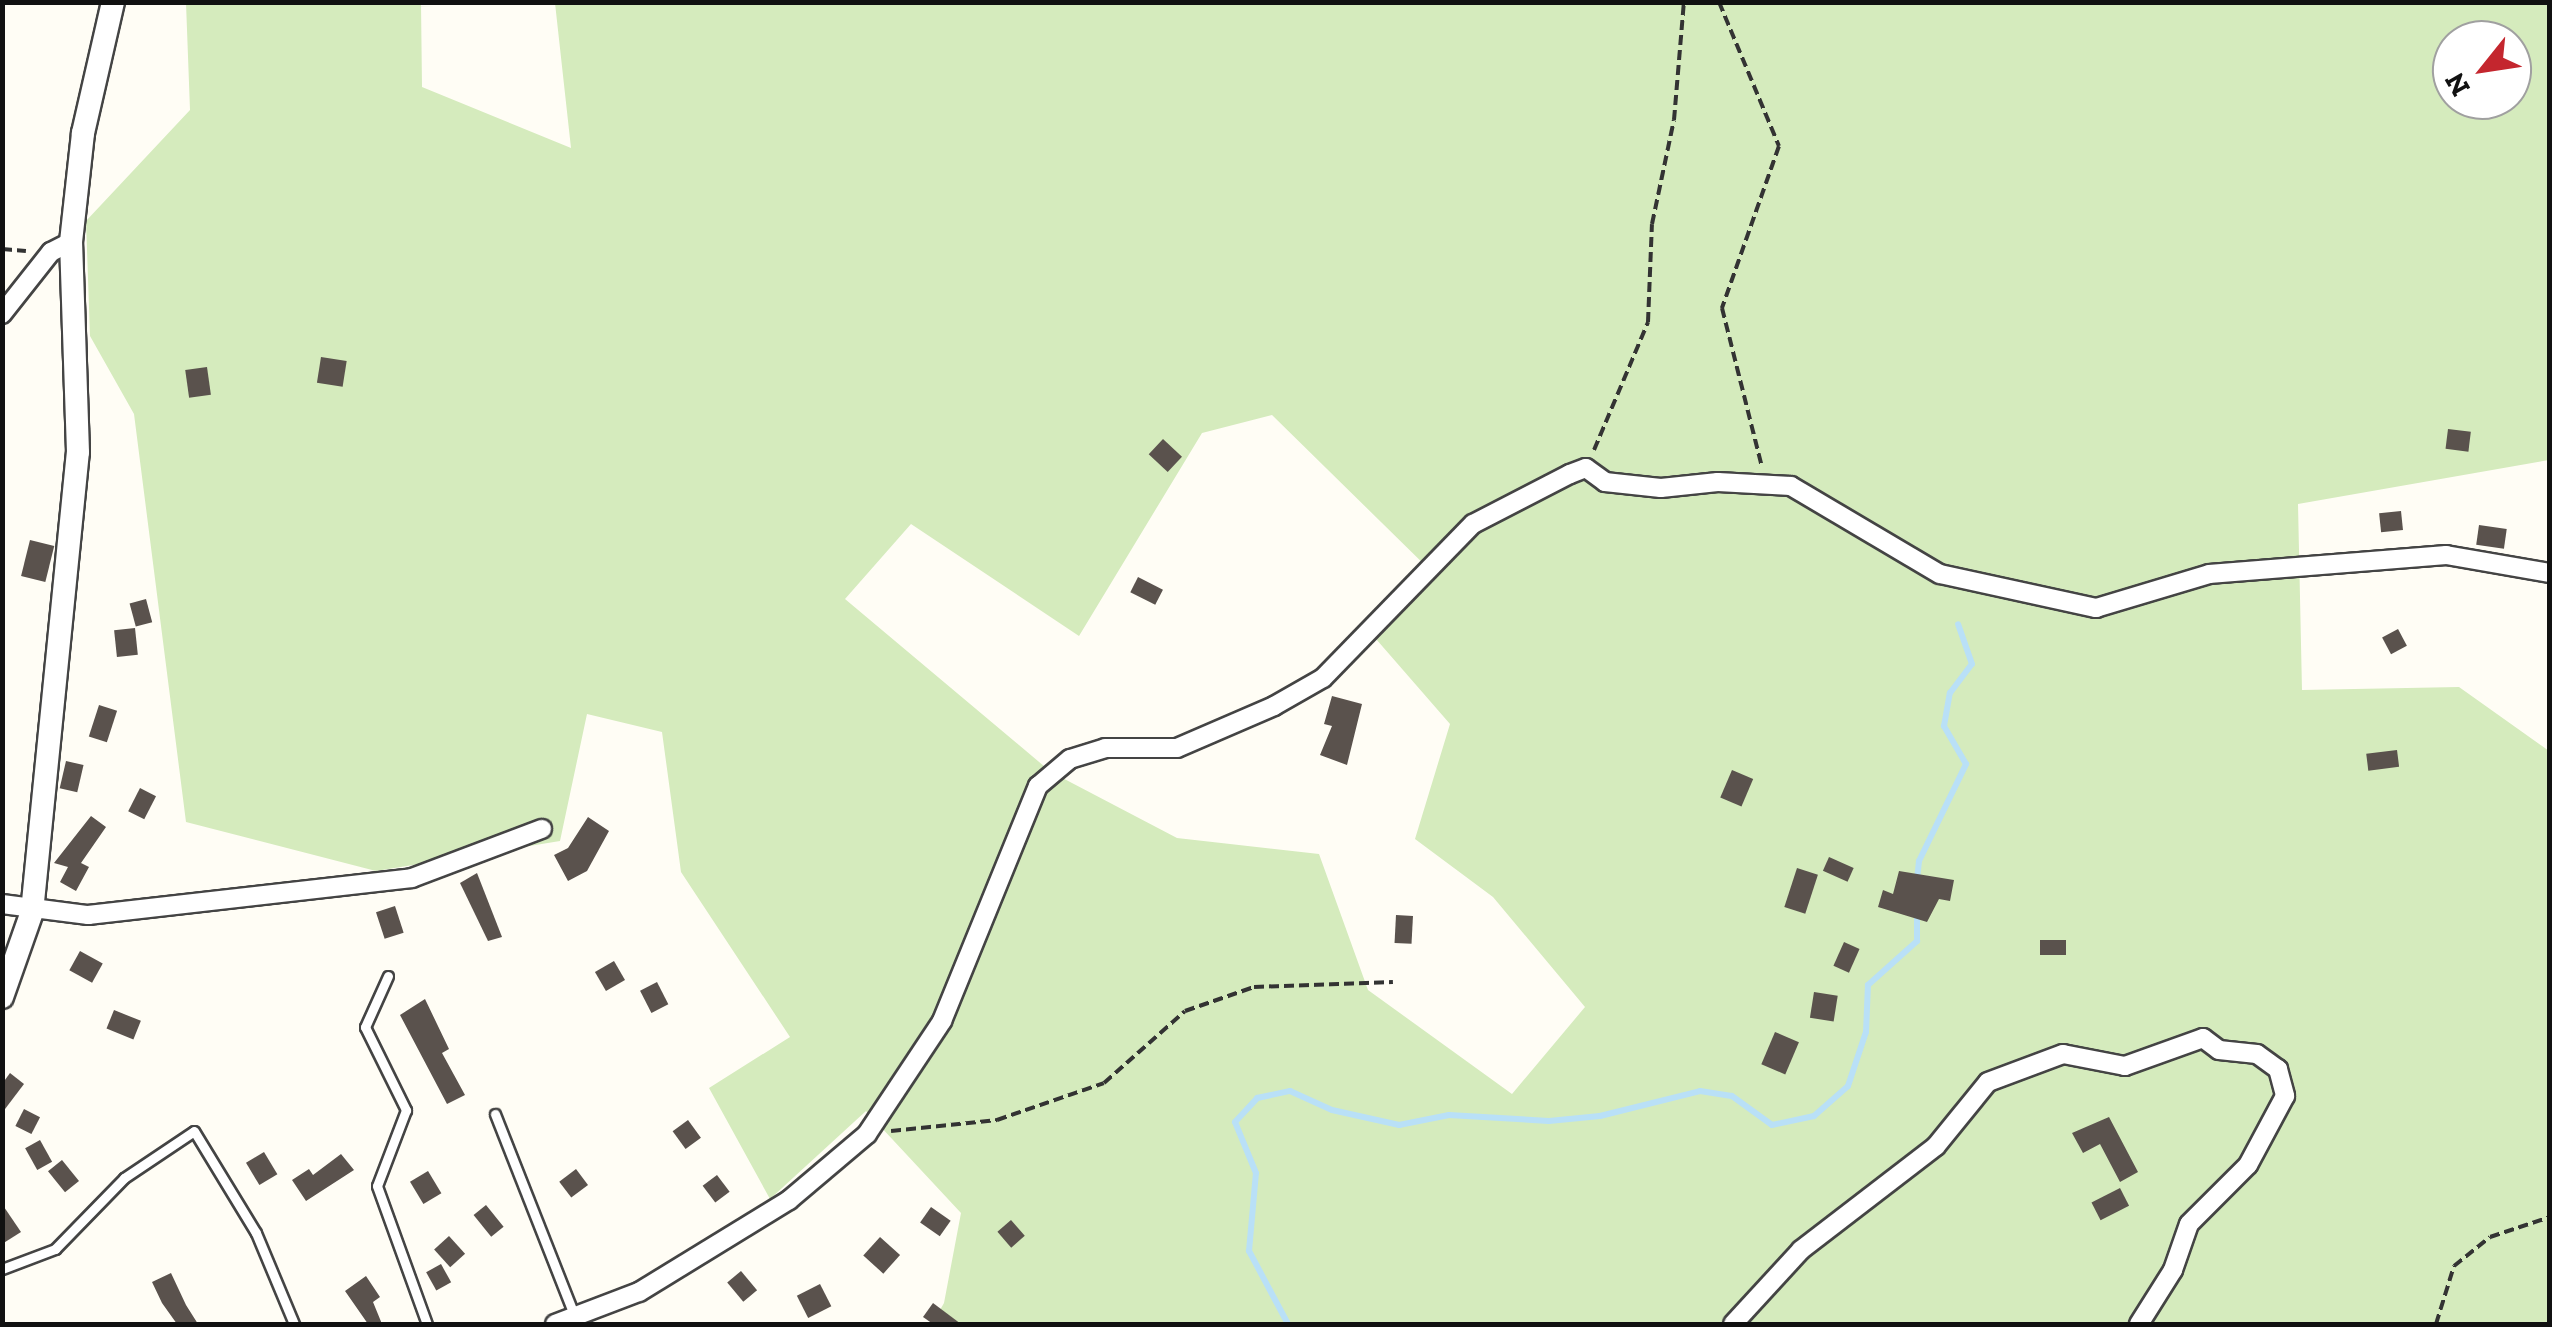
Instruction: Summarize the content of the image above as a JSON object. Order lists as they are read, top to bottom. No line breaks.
{"north":"bottom left"}
